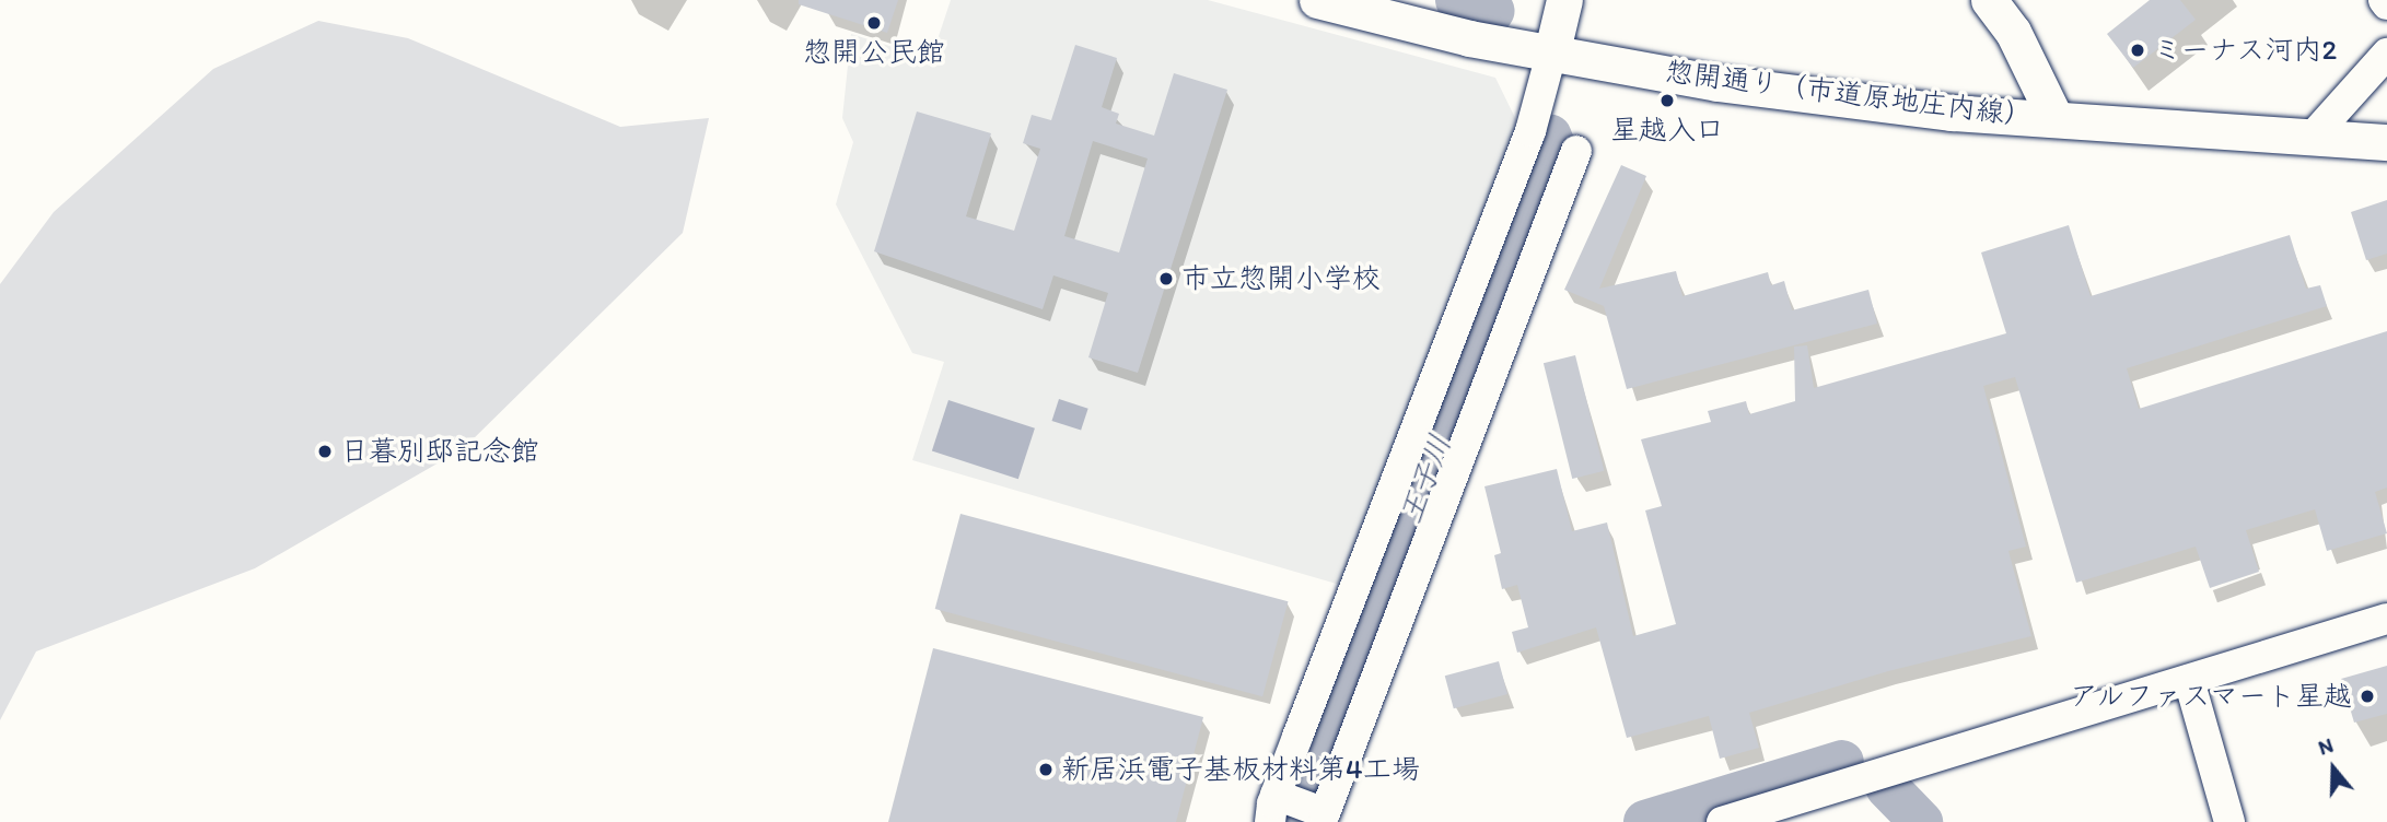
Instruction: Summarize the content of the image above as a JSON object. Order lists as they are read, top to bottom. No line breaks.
{"streets":{"street":["惣開通り（市道原地庄内線）"]},"water":["王子川"],"places":["惣開公民館","ミーナス河内2","星越入口","市立惣開小学校","日暮別邸記念館","アルファスマート星越","新居浜電子基板材料第4工場"],"north":"top"}
